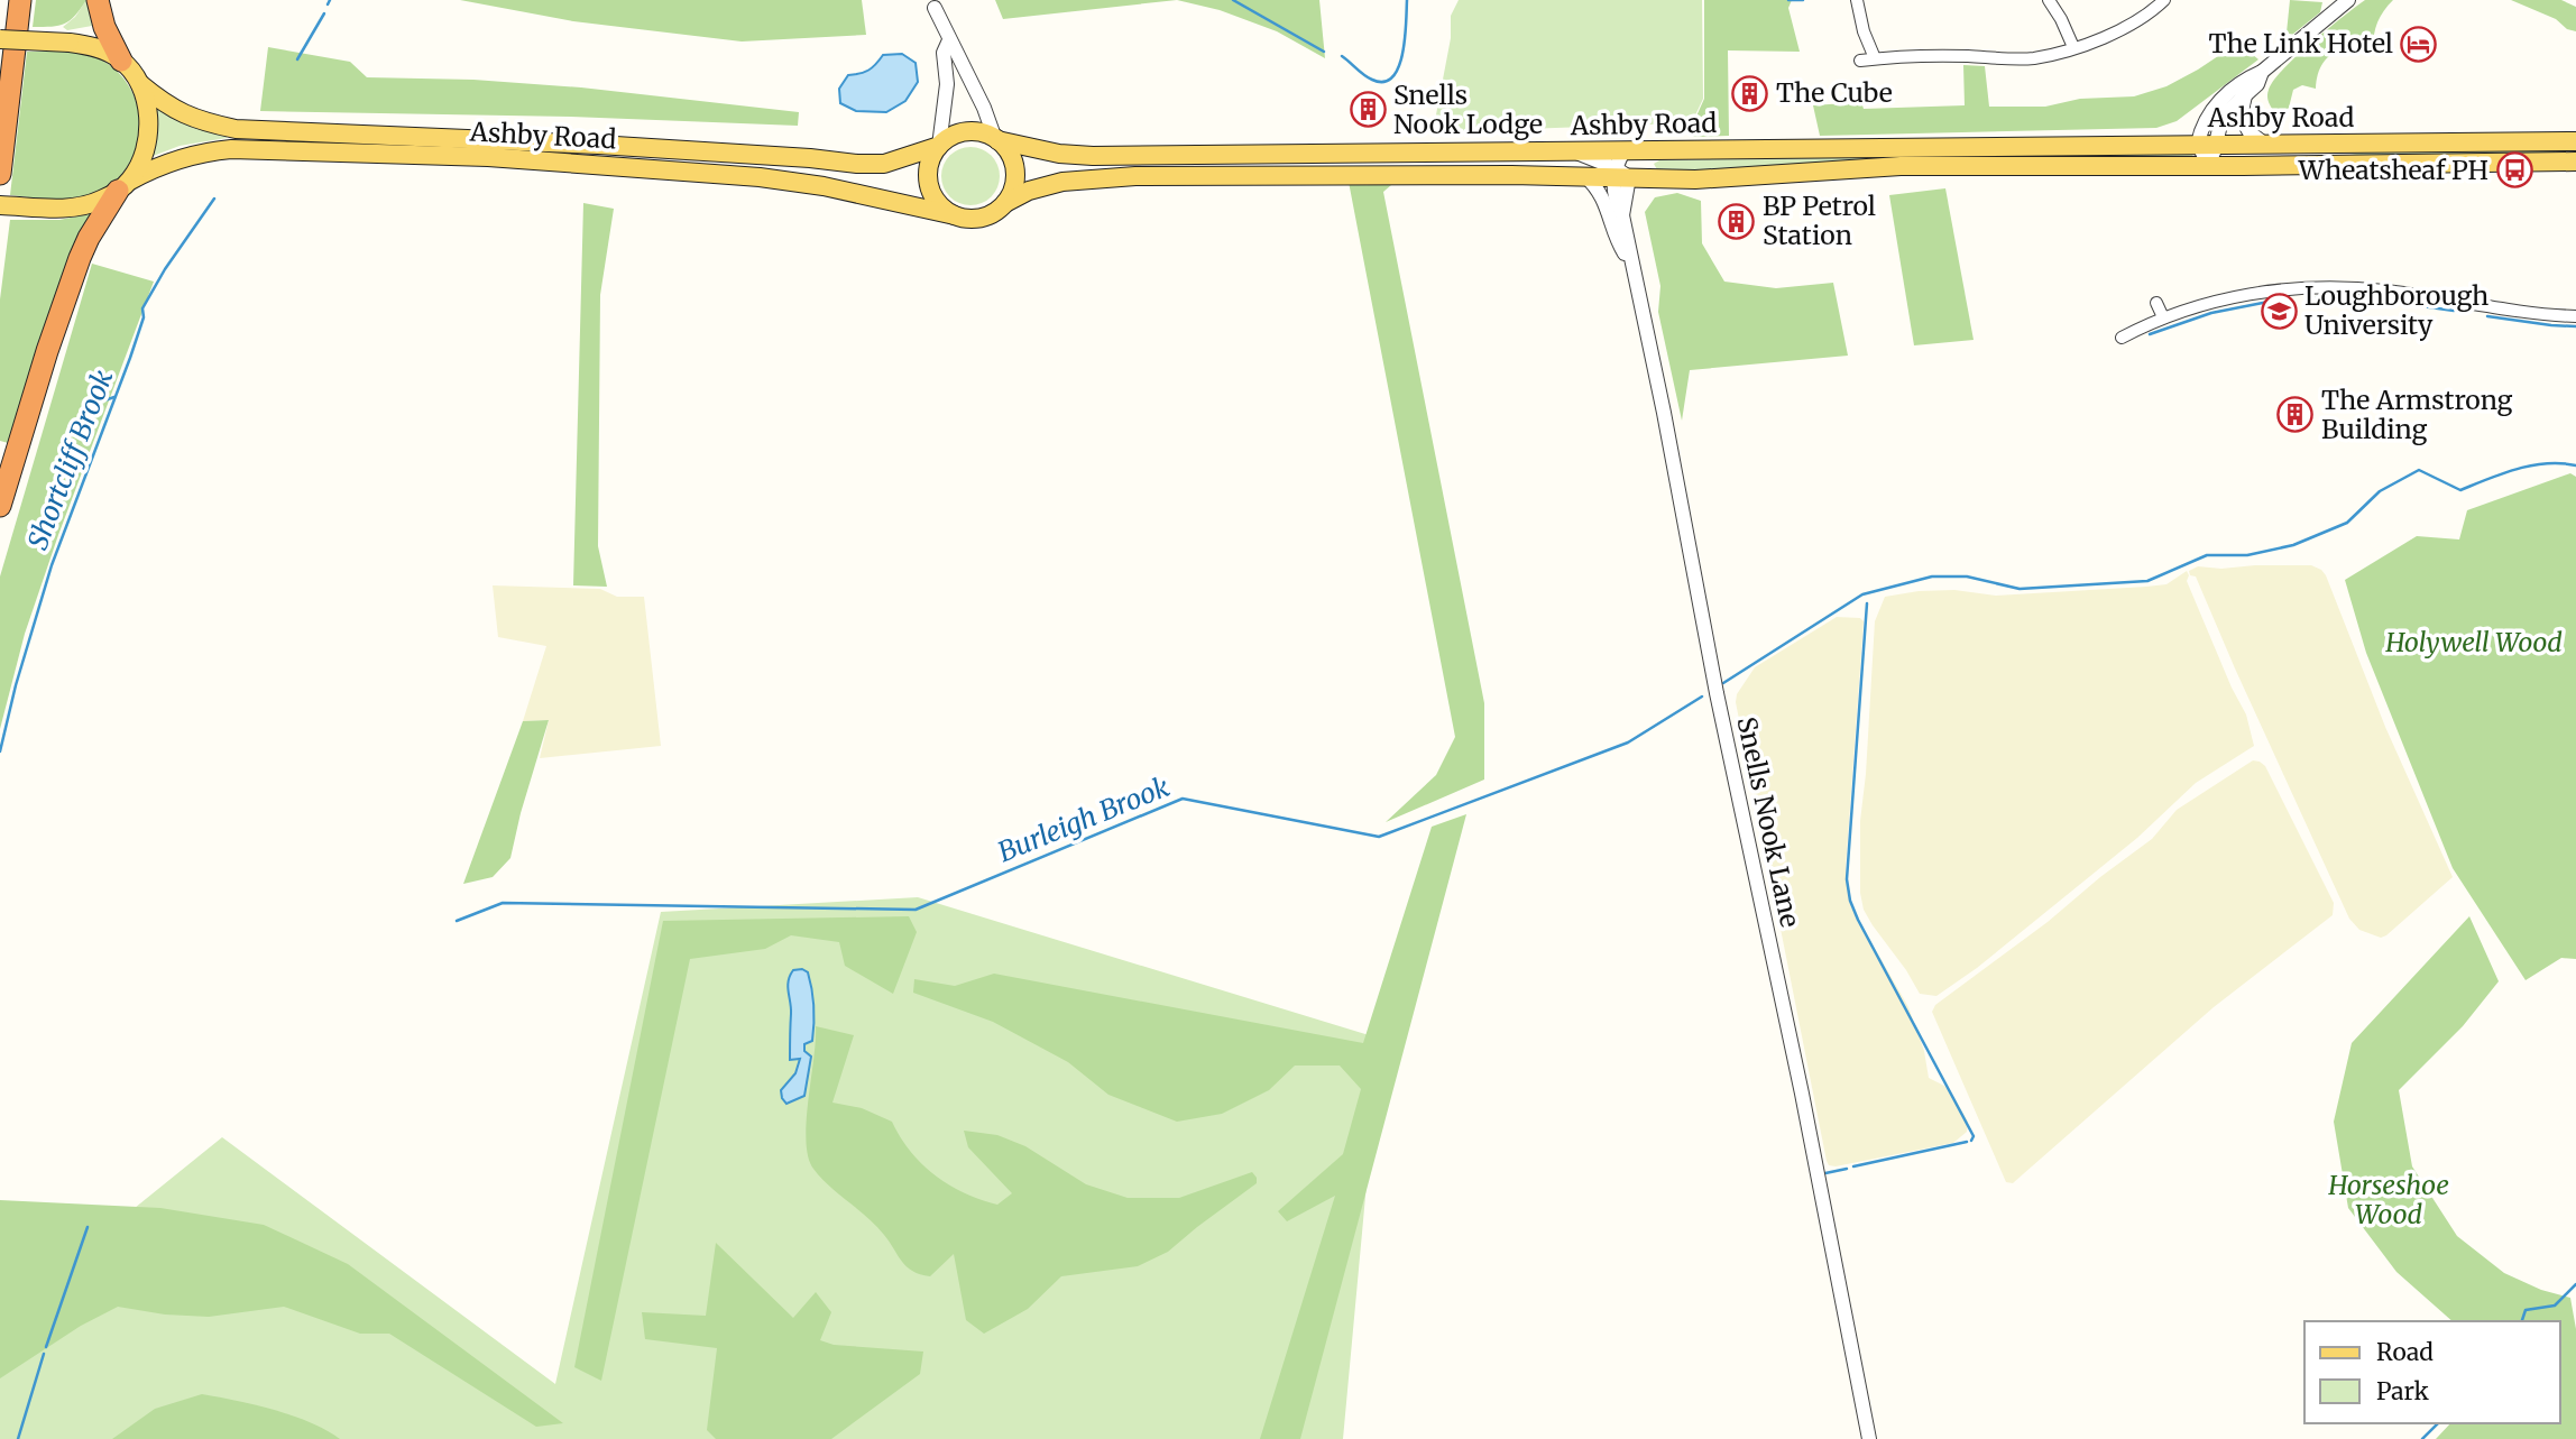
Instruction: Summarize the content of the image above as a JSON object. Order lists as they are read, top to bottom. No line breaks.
{"streets":{"main road":["Ashby Road"],"street":["Snells Nook Lane"]},"crossings":[["Ashby Road","Snells Nook Lane"]],"water":["Shortcliff Brook","Burleigh Brook"],"parks":["Holywell Wood","Horseshoe Wood"],"places":{"hotel":["The Link Hotel"],"building":["The Cube","Snells Nook Lodge","BP Petrol Station","The Armstrong Building"],"bus stop":["Wheatsheaf PH"],"school or university":["Loughborough University"]},"legend":["Road","Park"]}
